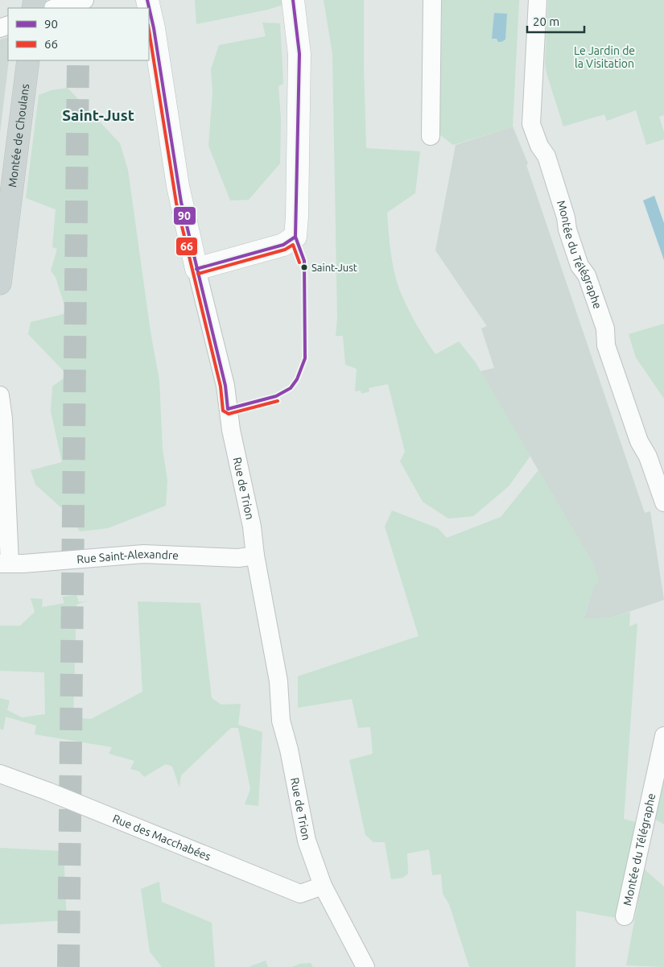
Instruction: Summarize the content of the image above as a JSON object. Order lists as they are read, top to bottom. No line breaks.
{"streets":{"main road":["Montée de Choulans"],"street":["Montée du Télégraphe","Rue de Trion","Rue Saint-Alexandre","Rue des Macchabées"]},"crossings":[["Rue de Trion","Rue Saint-Alexandre"],["Rue de Trion","Rue des Macchabées"]],"districts":["Saint-Just"],"parks":["Le Jardin de la Visitation"],"places":["Saint-Just"],"lines":["transit line 90","transit line 66"],"legend":["90","66"],"scale_bar":"20 m"}
